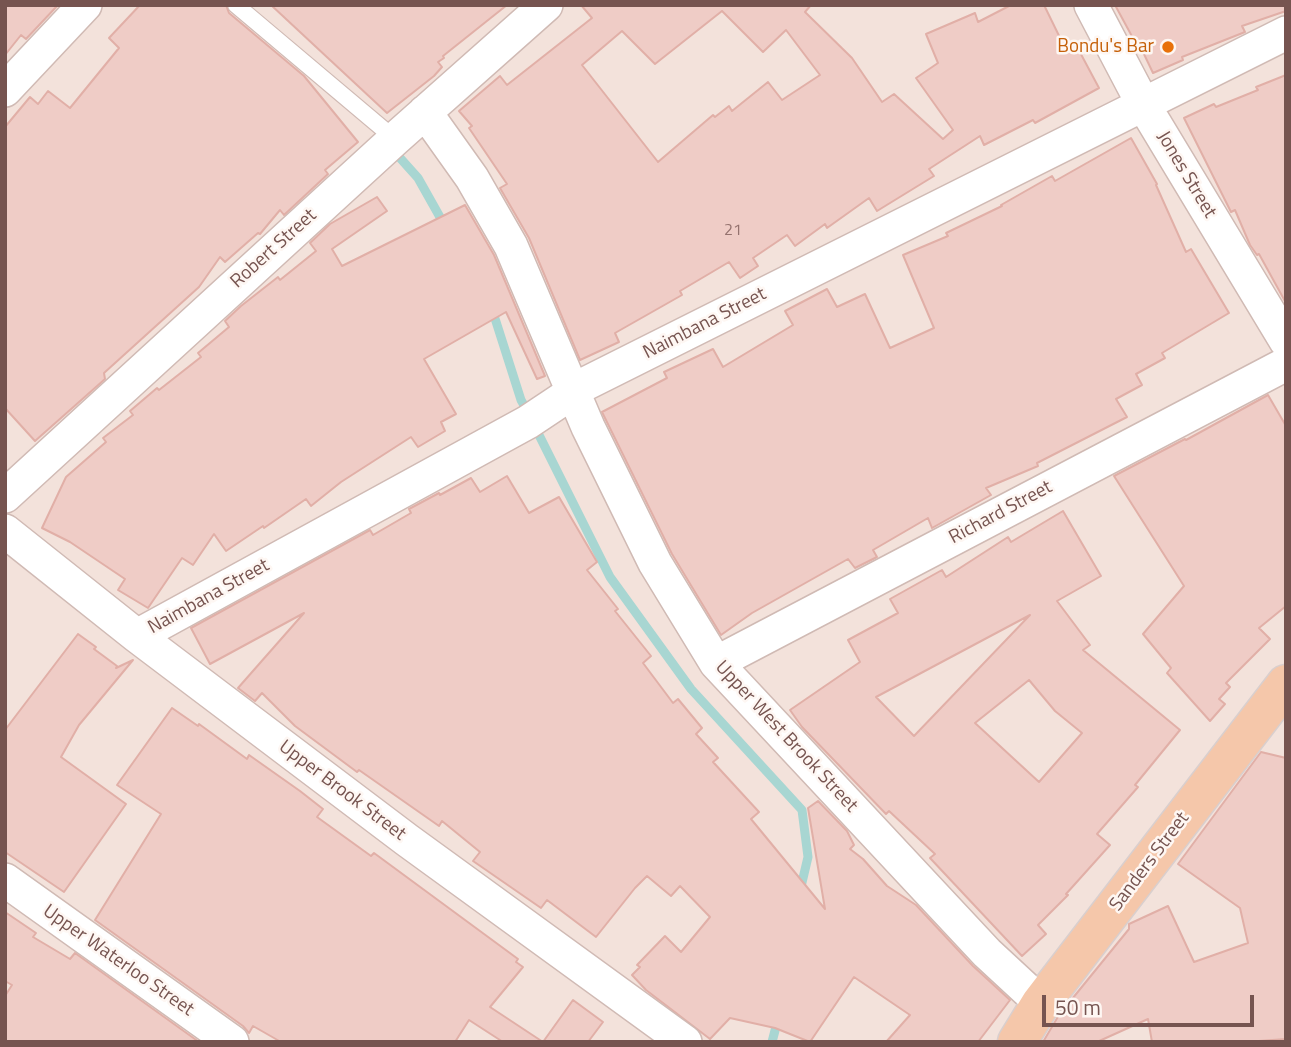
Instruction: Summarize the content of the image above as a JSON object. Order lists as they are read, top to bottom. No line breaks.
{"streets":{"main road":["Sanders Street"],"street":["Jones Street","Robert Street","Naimbana Street","Richard Street","Upper West Brook Street","Upper Brook Street","Upper Waterloo Street"]},"crossings":[["Jones Street","Naimbana Street"],["Robert Street","Upper West Brook Street"],["Naimbana Street","Upper West Brook Street"],["Naimbana Street","Upper Brook Street"],["Richard Street","Upper West Brook Street"],["Upper West Brook Street","Sanders Street"]],"places":["Bondu's Bar"],"house_numbers":["21"],"scale_bar":"50 m"}
